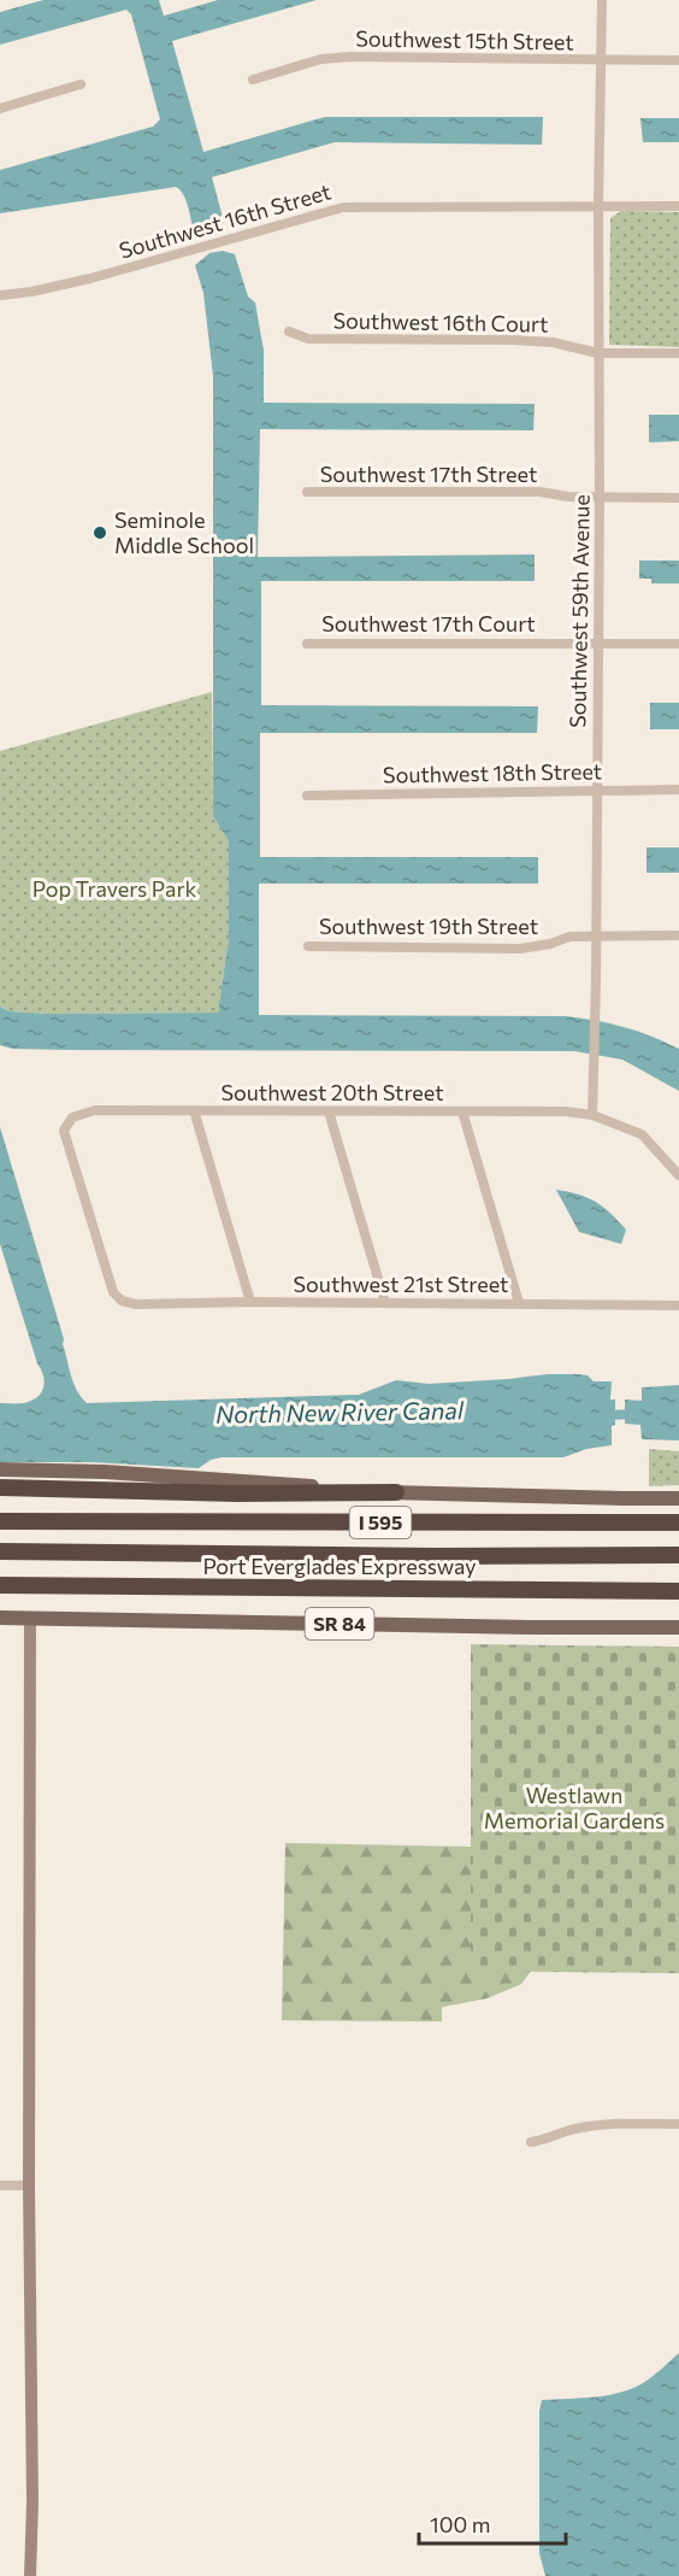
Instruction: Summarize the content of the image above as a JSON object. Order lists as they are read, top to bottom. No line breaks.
{"streets":{"highway":["I 595","Port Everglades Expressway"],"main road":["SR 84"],"street":["Southwest 15th Street","Southwest 16th Street","Southwest 16th Court","Southwest 17th Street","Southwest 59th Avenue","Southwest 17th Court","Southwest 18th Street","Southwest 19th Street","Southwest 20th Street","Southwest 21st Street"]},"crossings":[["Southwest 15th Street","Southwest 59th Avenue"],["Southwest 16th Street","Southwest 59th Avenue"],["Southwest 16th Court","Southwest 59th Avenue"],["Southwest 17th Street","Southwest 59th Avenue"],["Southwest 59th Avenue","Southwest 17th Court"],["Southwest 59th Avenue","Southwest 18th Street"],["Southwest 59th Avenue","Southwest 19th Street"],["Southwest 59th Avenue","Southwest 20th Street"],["Southwest 20th Street","Southwest 21st Street"]],"water":["North New River Canal"],"parks":["Pop Travers Park","Westlawn Memorial Gardens"],"places":["Seminole Middle School"],"scale_bar":"100 m"}
